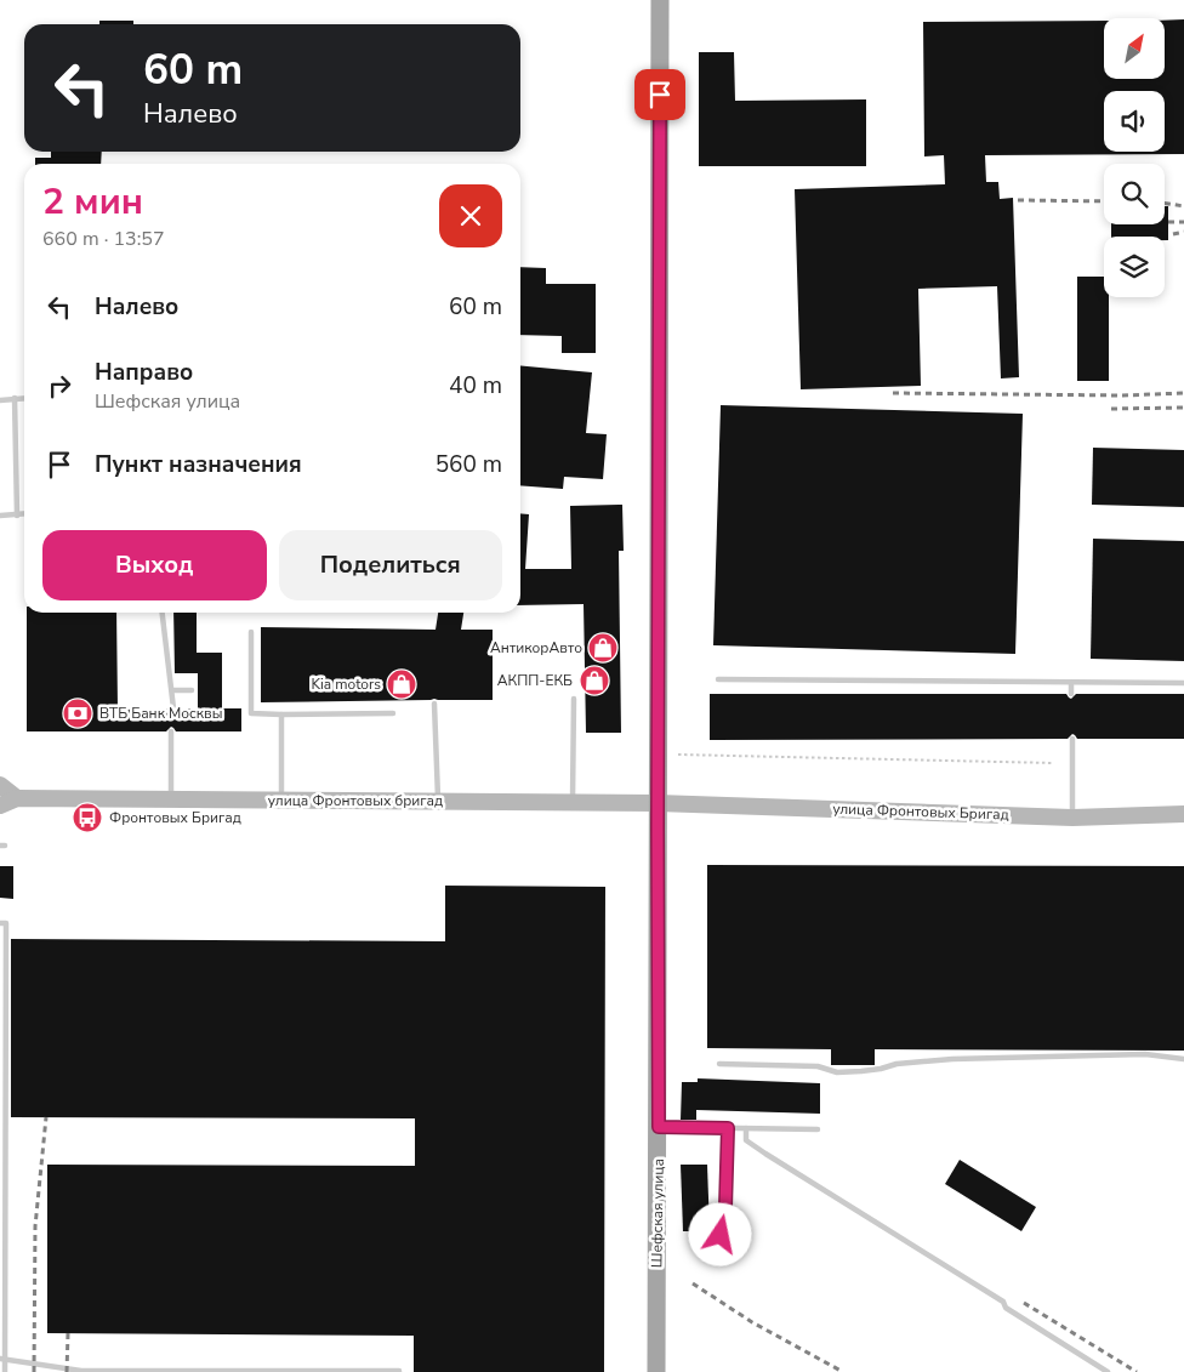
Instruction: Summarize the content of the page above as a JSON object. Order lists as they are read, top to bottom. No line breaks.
{"streets":{"main road":["улица Фронтовых бригад","улица Фронтовых Бригад","Шефская улица"]},"crossings":[["улица Фронтовых бригад","улица Фронтовых Бригад"],["улица Фронтовых бригад","Шефская улица"],["улица Фронтовых Бригад","Шефская улица"]],"places":{"shop":["АнтикорАвто","АКПП-ЕКБ","Kia motors"],"bank":["ВТБ Банк Москвы"],"bus stop":["Фронтовых Бригад"]},"north":"top right","page":{"turn":["60 m","Налево"],"heading":["2 мин","660 m · 13:57"],"list":[{"name":"Налево","value":"60 m"},{"name":"Направо","note":"Шефская улица","value":"40 m"},{"name":"Пункт назначения","value":"560 m"}],"buttons":["Выход","Поделиться"]}}
